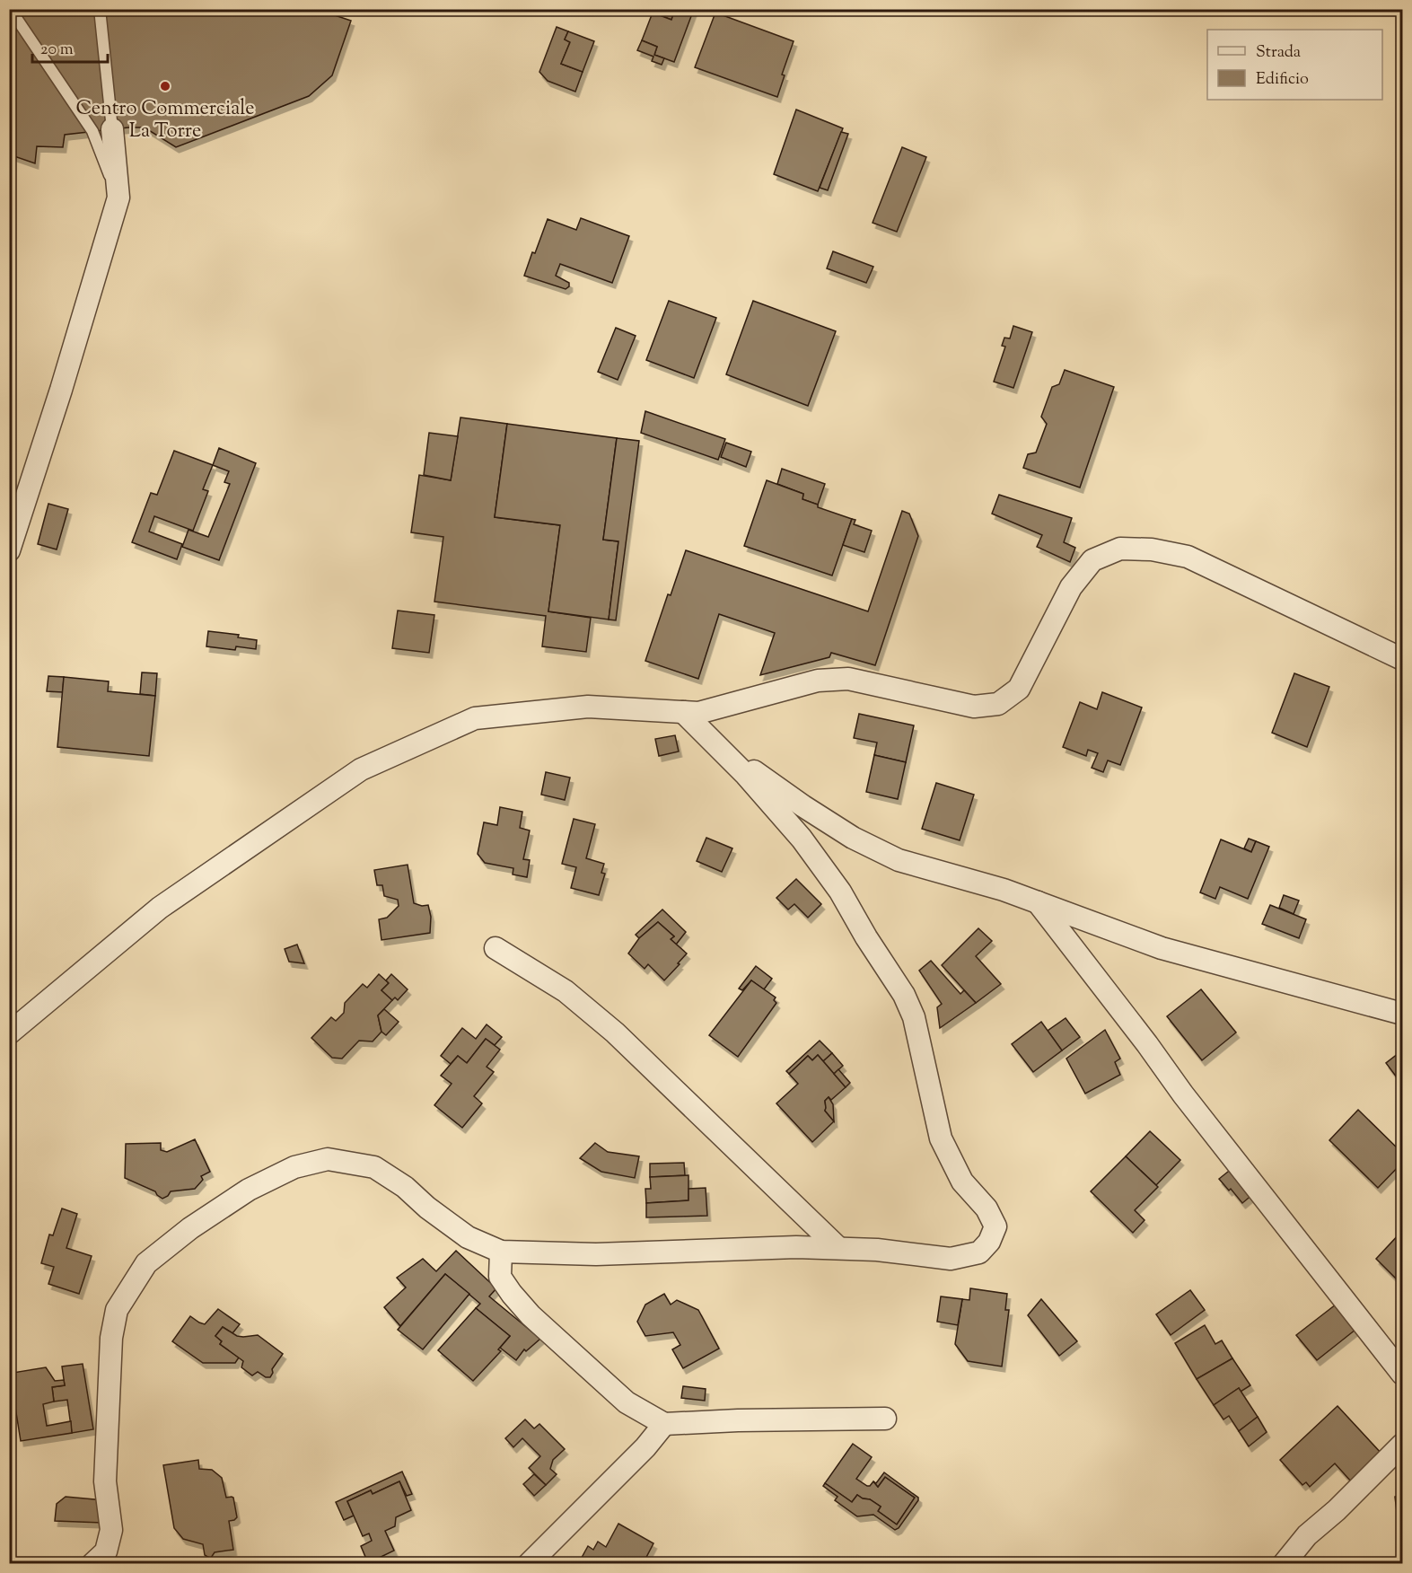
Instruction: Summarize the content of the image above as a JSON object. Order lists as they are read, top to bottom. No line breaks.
{"places":["Centro Commerciale La Torre"],"legend":["Strada","Edificio"],"scale_bar":"20 m"}
